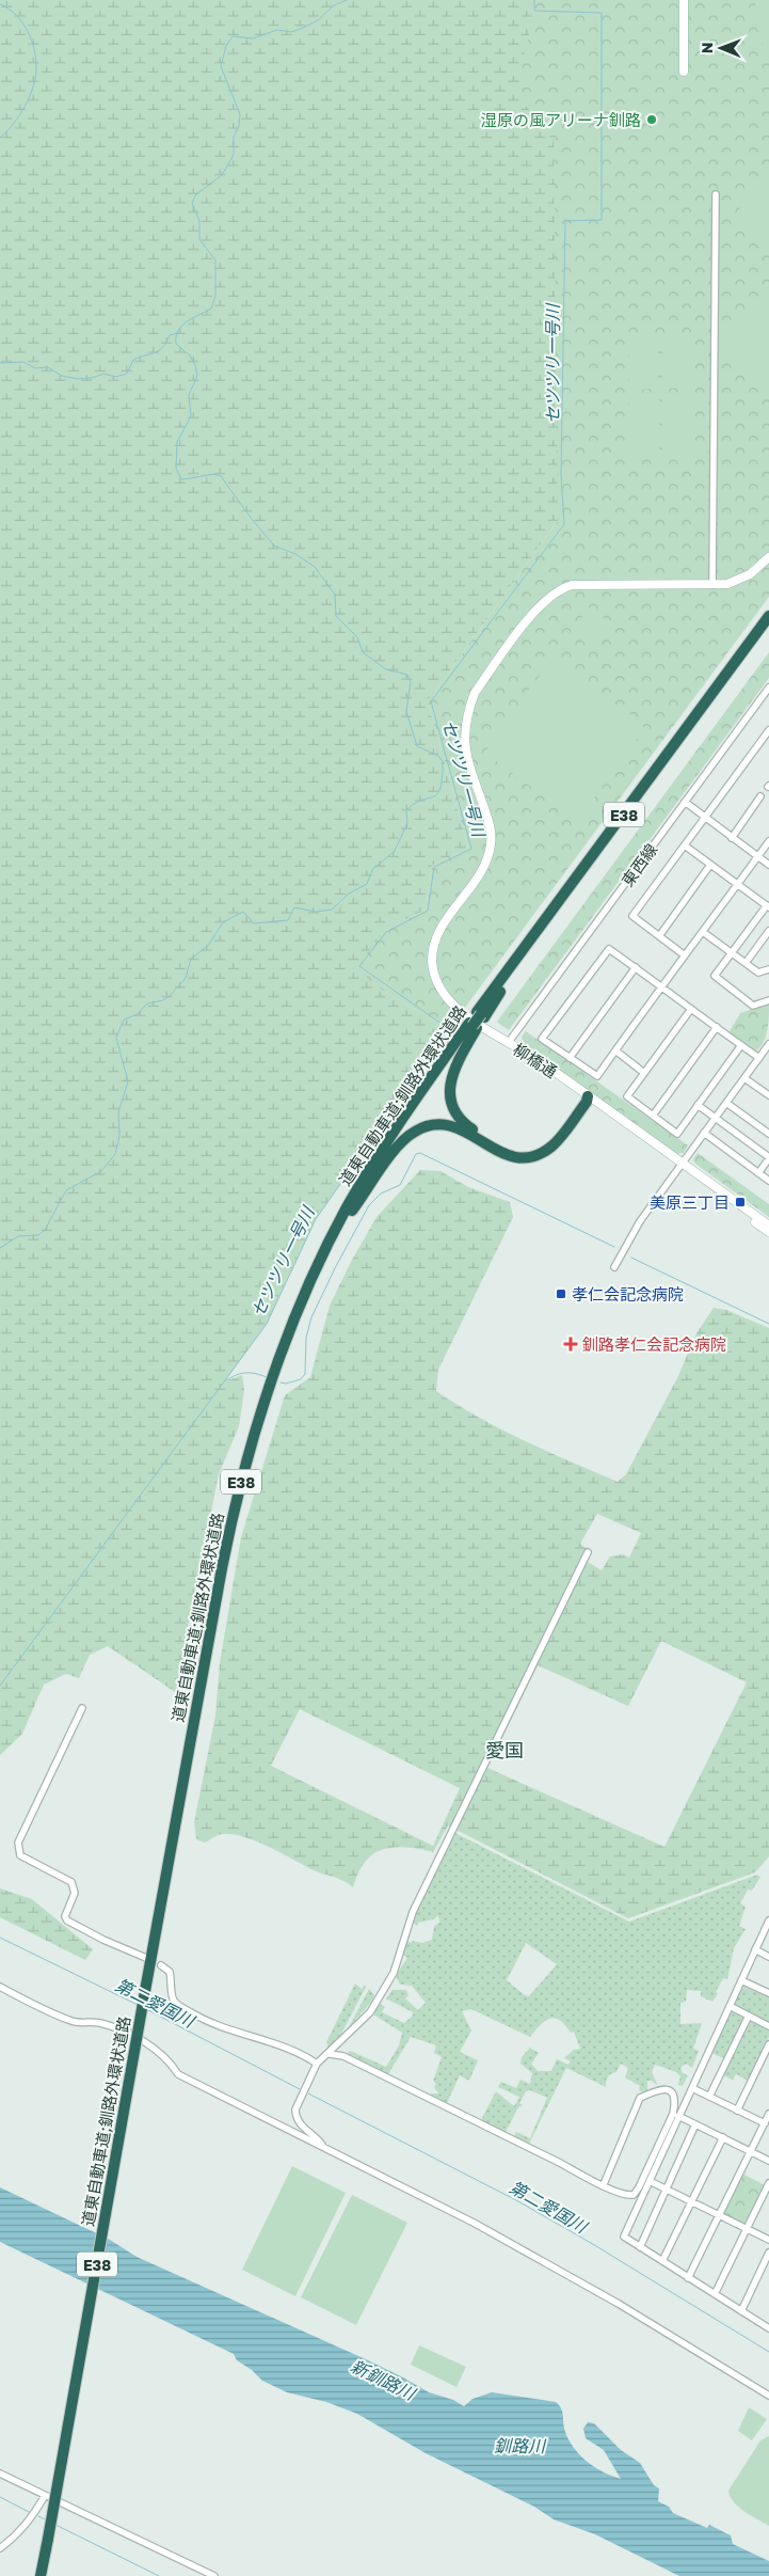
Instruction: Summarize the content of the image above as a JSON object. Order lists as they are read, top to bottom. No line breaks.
{"streets":{"highway":["E38","道東自動車道;釧路外環状道路"],"street":["東西線","柳橋通"]},"crossings":[["東西線","柳橋通"]],"districts":["愛国"],"water":["セツツリ一号川","第二愛国川","新釧路川","釧路川"],"places":{"other":["湿原の風アリーナ釧路"],"transit":["美原三丁目","孝仁会記念病院"],"health":["釧路孝仁会記念病院"]},"north":"left"}
